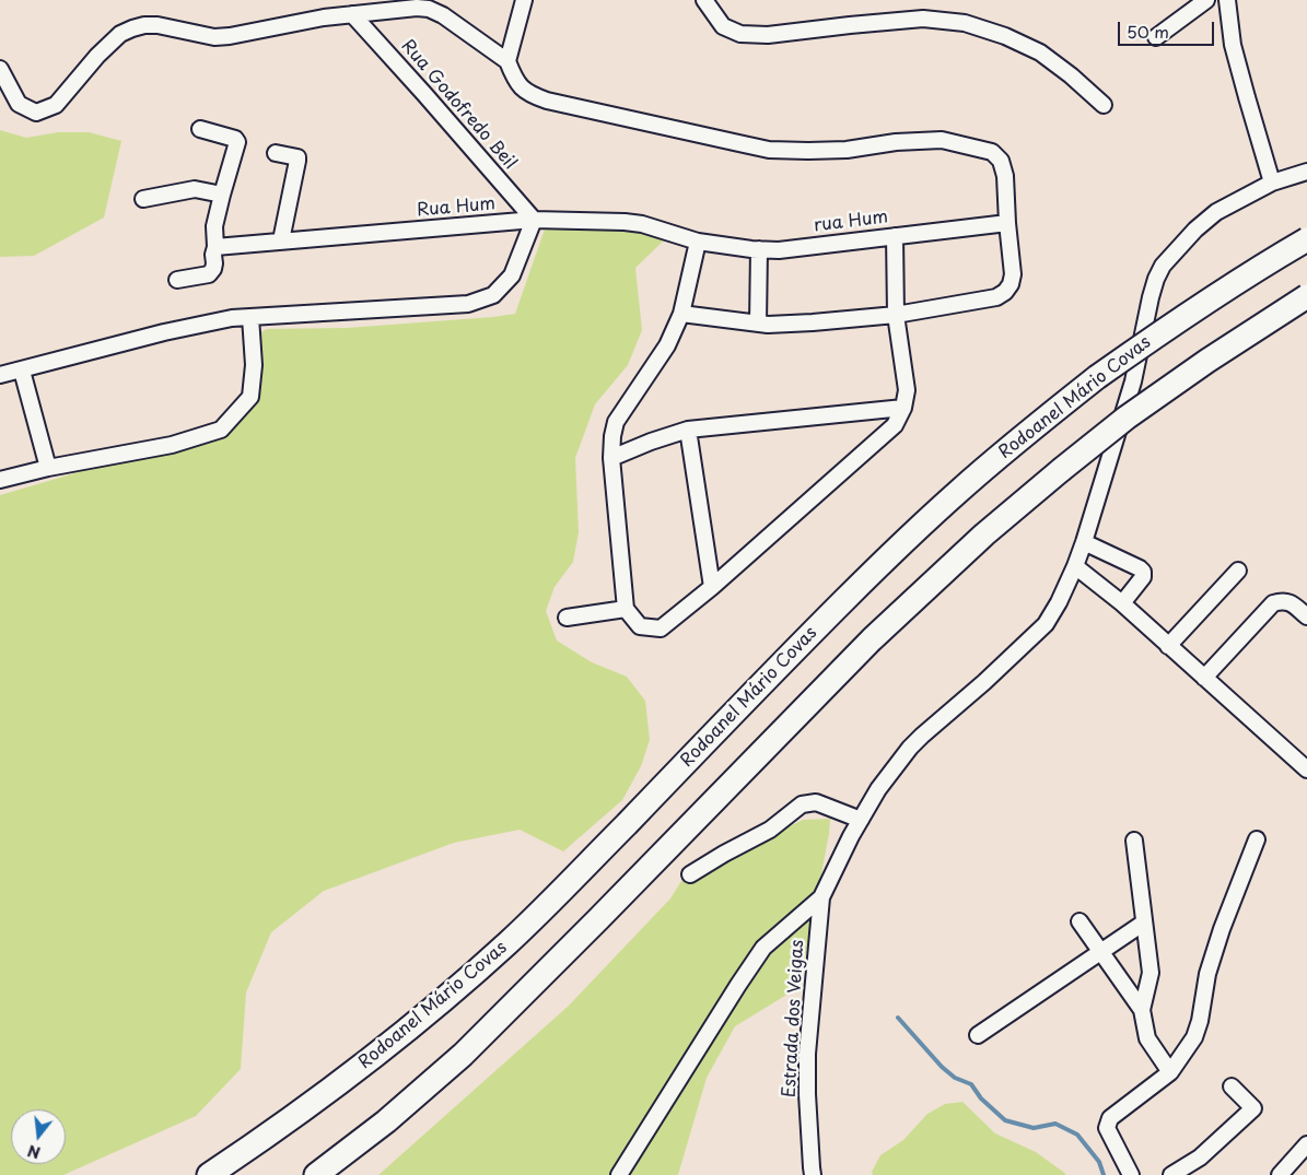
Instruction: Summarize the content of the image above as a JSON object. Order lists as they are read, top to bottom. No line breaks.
{"streets":{"highway":["Rodoanel Mário Covas"],"street":["Rua Godofredo Beil","Rua Hum","rua Hum","Estrada dos Veigas"]},"crossings":[["Rua Godofredo Beil","Rua Hum"],["Rua Hum","rua Hum"]],"scale_bar":"50 m","north":"bottom"}
